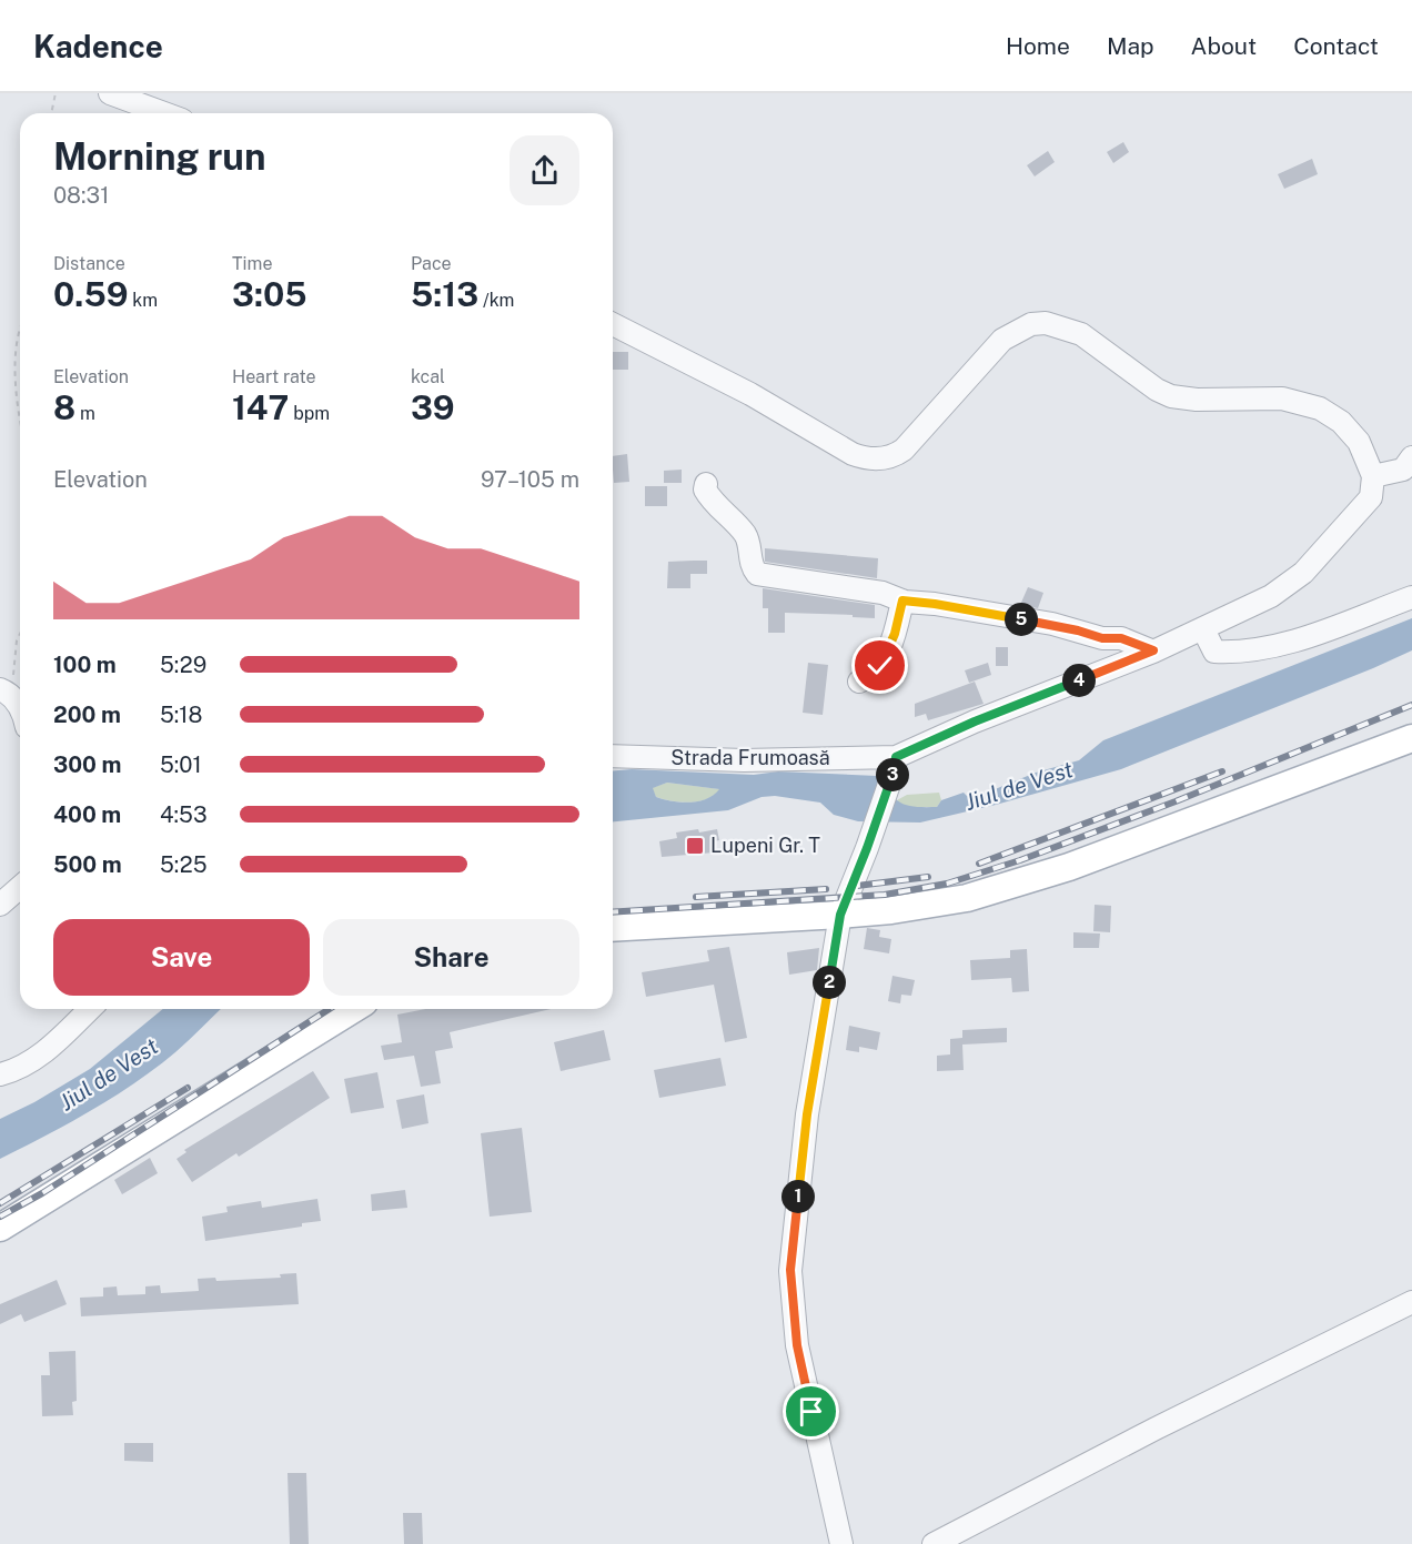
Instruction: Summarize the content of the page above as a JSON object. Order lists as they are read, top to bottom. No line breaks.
{"streets":{"street":["Strada Frumoasă"]},"water":["Jiul de Vest"],"places":{"transit":["Lupeni Gr. T"]},"page":{"header":"Kadence","nav":["Home","Map","About","Contact"],"heading":["Morning run","08:31"],"stats":[["Distance","0.59 km"],["Time","3:05"],["Pace","5:13 /km"],["Elevation","8 m"],["Heart rate","147 bpm"],["kcal","39"]],"chart":["Elevation","97–105 m"],"pins":["5","4","3","2","1"],"list":[{"name":"100 m","note":"5:29"},{"name":"200 m","note":"5:18"},{"name":"300 m","note":"5:01"},{"name":"400 m","note":"4:53"},{"name":"500 m","note":"5:25"}],"buttons":["Save","Share"]}}
